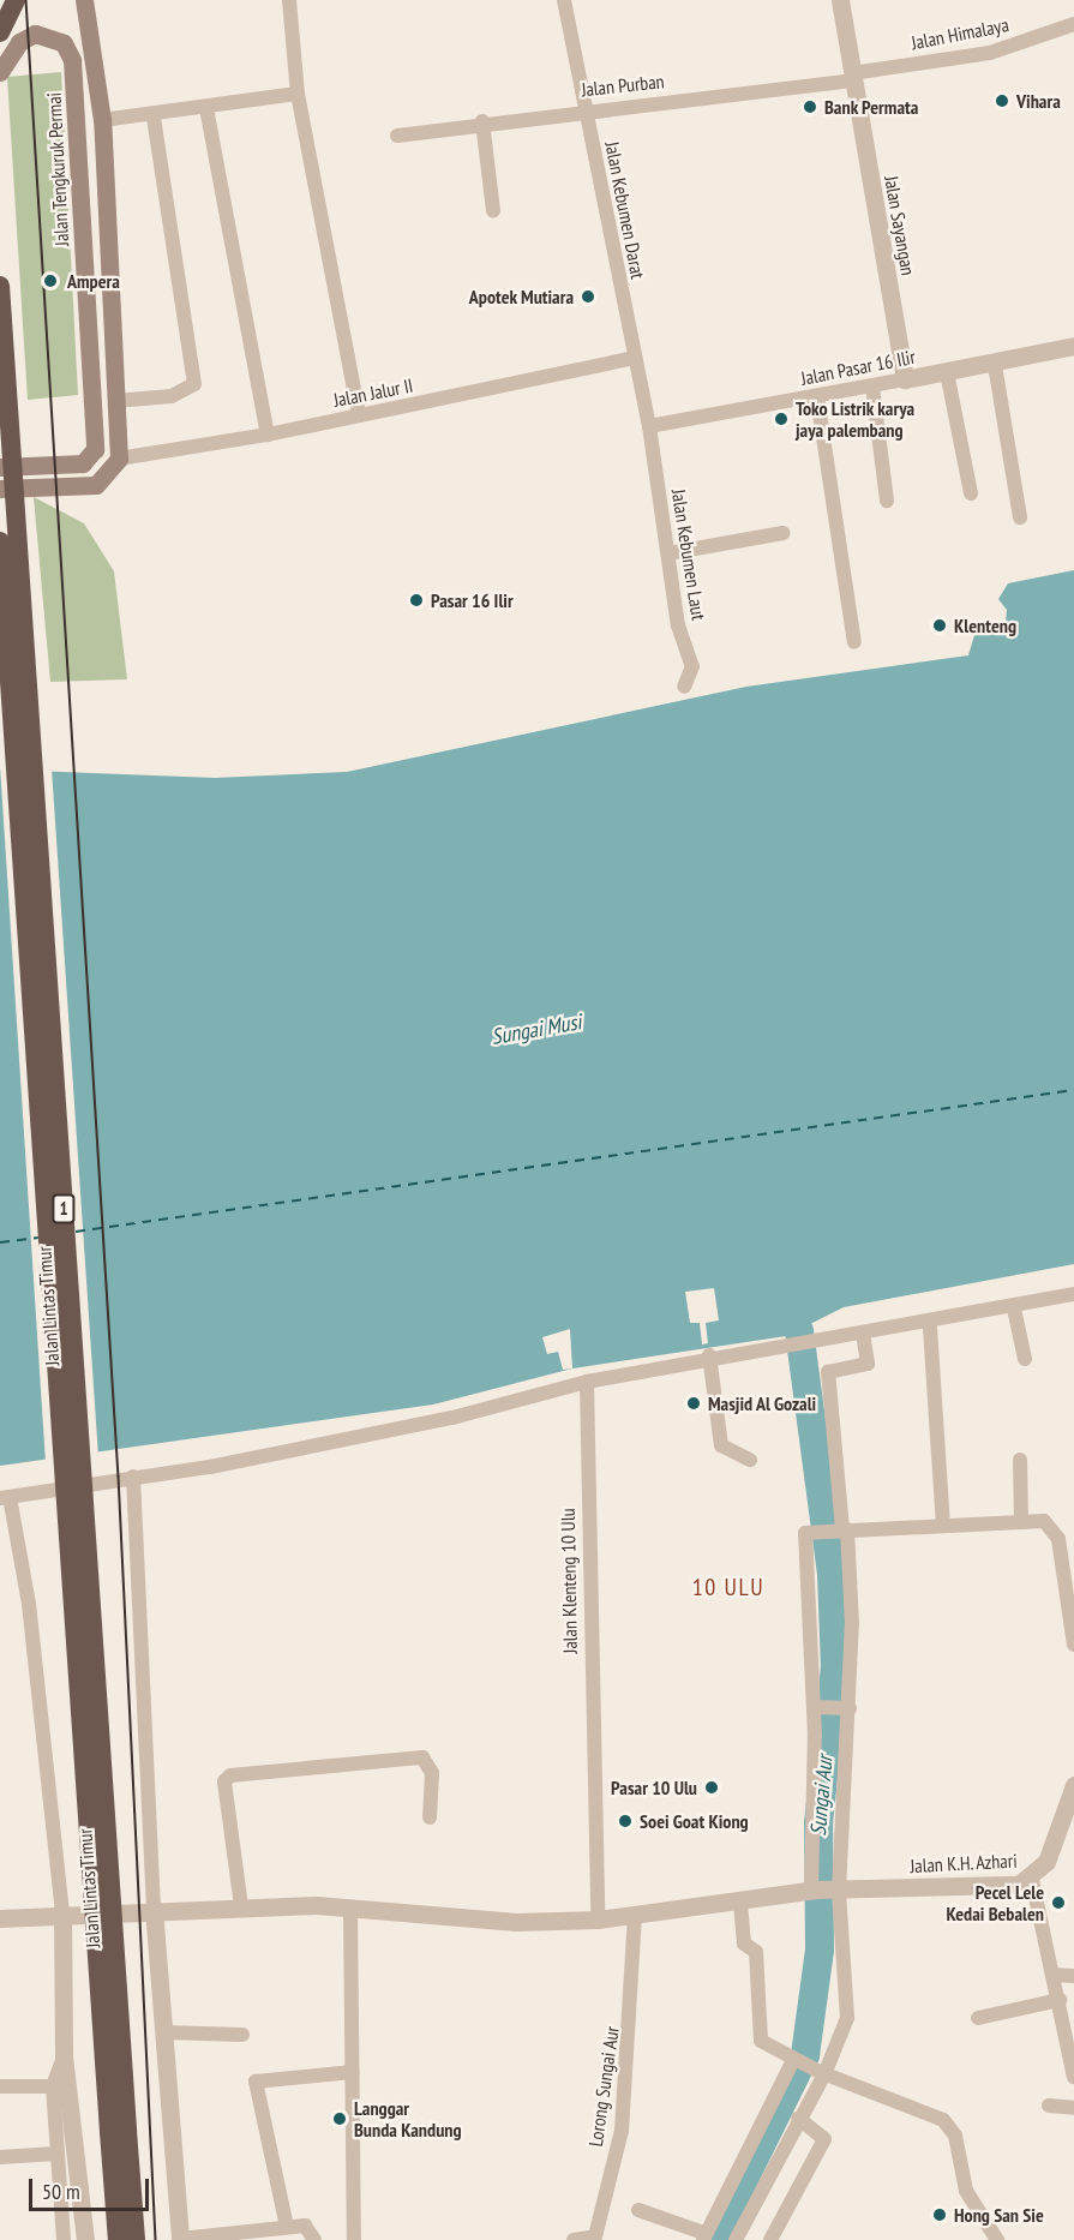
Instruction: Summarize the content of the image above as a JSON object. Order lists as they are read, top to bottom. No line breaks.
{"streets":{"highway":["1","Jalan Lintas Timur"],"main road":["Jalan Tengkuruk Permai"],"street":["Jalan Himalaya","Jalan Purban","Jalan Kebumen Darat","Jalan Sayangan","Jalan Pasar 16 Ilir","Jalan Jalur II","Jalan Kebumen Laut","Jalan Klenteng 10 Ulu","Jalan K.H. Azhari","Lorong Sungai Aur"]},"crossings":[["Jalan Himalaya","Jalan Purban"],["Jalan Himalaya","Jalan Sayangan"],["Jalan Purban","Jalan Kebumen Darat"],["Jalan Purban","Jalan Sayangan"],["Jalan Kebumen Darat","Jalan Pasar 16 Ilir"],["Jalan Kebumen Darat","Jalan Jalur II"],["Jalan Kebumen Darat","Jalan Kebumen Laut"],["Jalan Sayangan","Jalan Pasar 16 Ilir"],["Jalan Pasar 16 Ilir","Jalan Kebumen Laut"],["Jalan Klenteng 10 Ulu","Jalan K.H. Azhari"],["Jalan K.H. Azhari","Lorong Sungai Aur"]],"districts":["10 ULU"],"water":["Sungai Musi","Sungai Aur"],"places":["Vihara","Bank Permata","Ampera","Apotek Mutiara","Toko Listrik karya jaya palembang","Pasar 16 Ilir","Klenteng","Masjid Al Gozali","Pasar 10 Ulu","Soei Goat Kiong","Pecel Lele Kedai Bebalen","Langgar Bunda Kandung","Hong San Sie"],"scale_bar":"50 m"}
